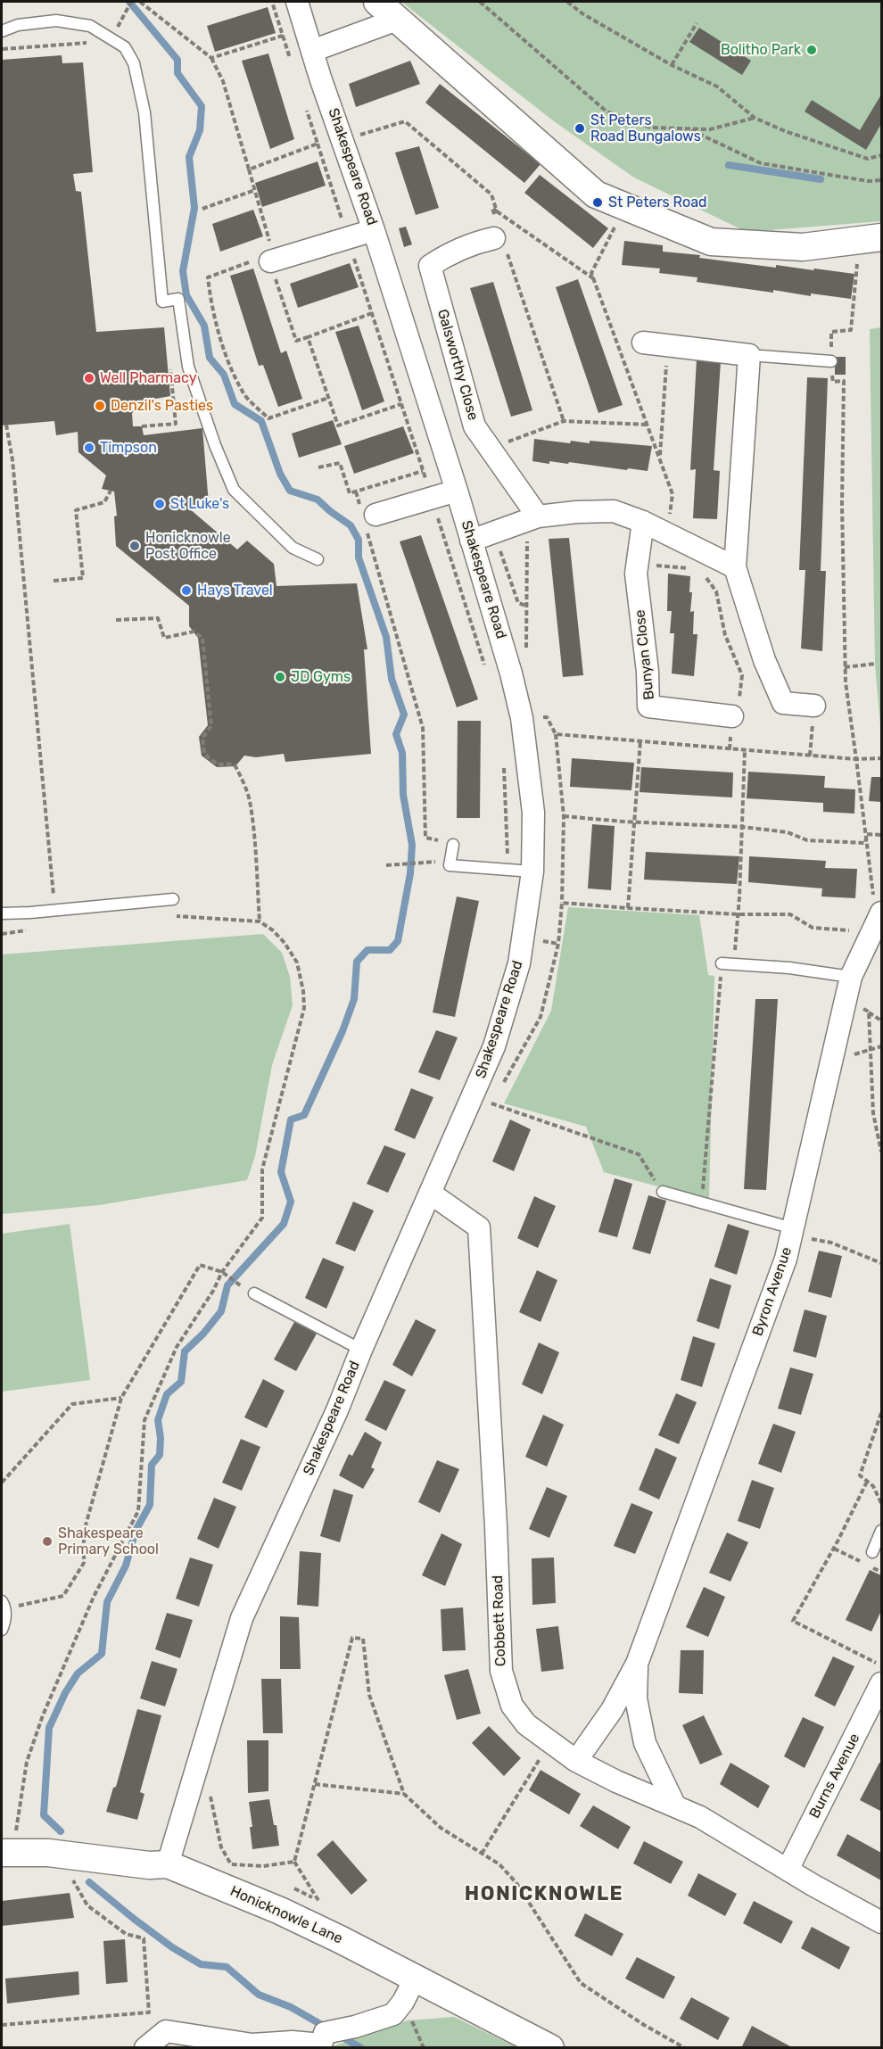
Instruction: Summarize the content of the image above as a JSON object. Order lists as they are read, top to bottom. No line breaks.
{"streets":{"street":["Shakespeare Road","Galsworthy Close","Bunyan Close","Byron Avenue","Cobbett Road","Burns Avenue","Honicknowle Lane"]},"crossings":[["Shakespeare Road","Cobbett Road"],["Shakespeare Road","Honicknowle Lane"],["Byron Avenue","Cobbett Road"],["Cobbett Road","Burns Avenue"]],"districts":["HONICKNOWLE"],"places":["Bolitho Park","St Peters Road Bungalows","St Peters Road","Well Pharmacy","Denzil's Pasties","Timpson","St Luke's","Honicknowle Post Office","Hays Travel","JD Gyms","Shakespeare Primary School"]}
